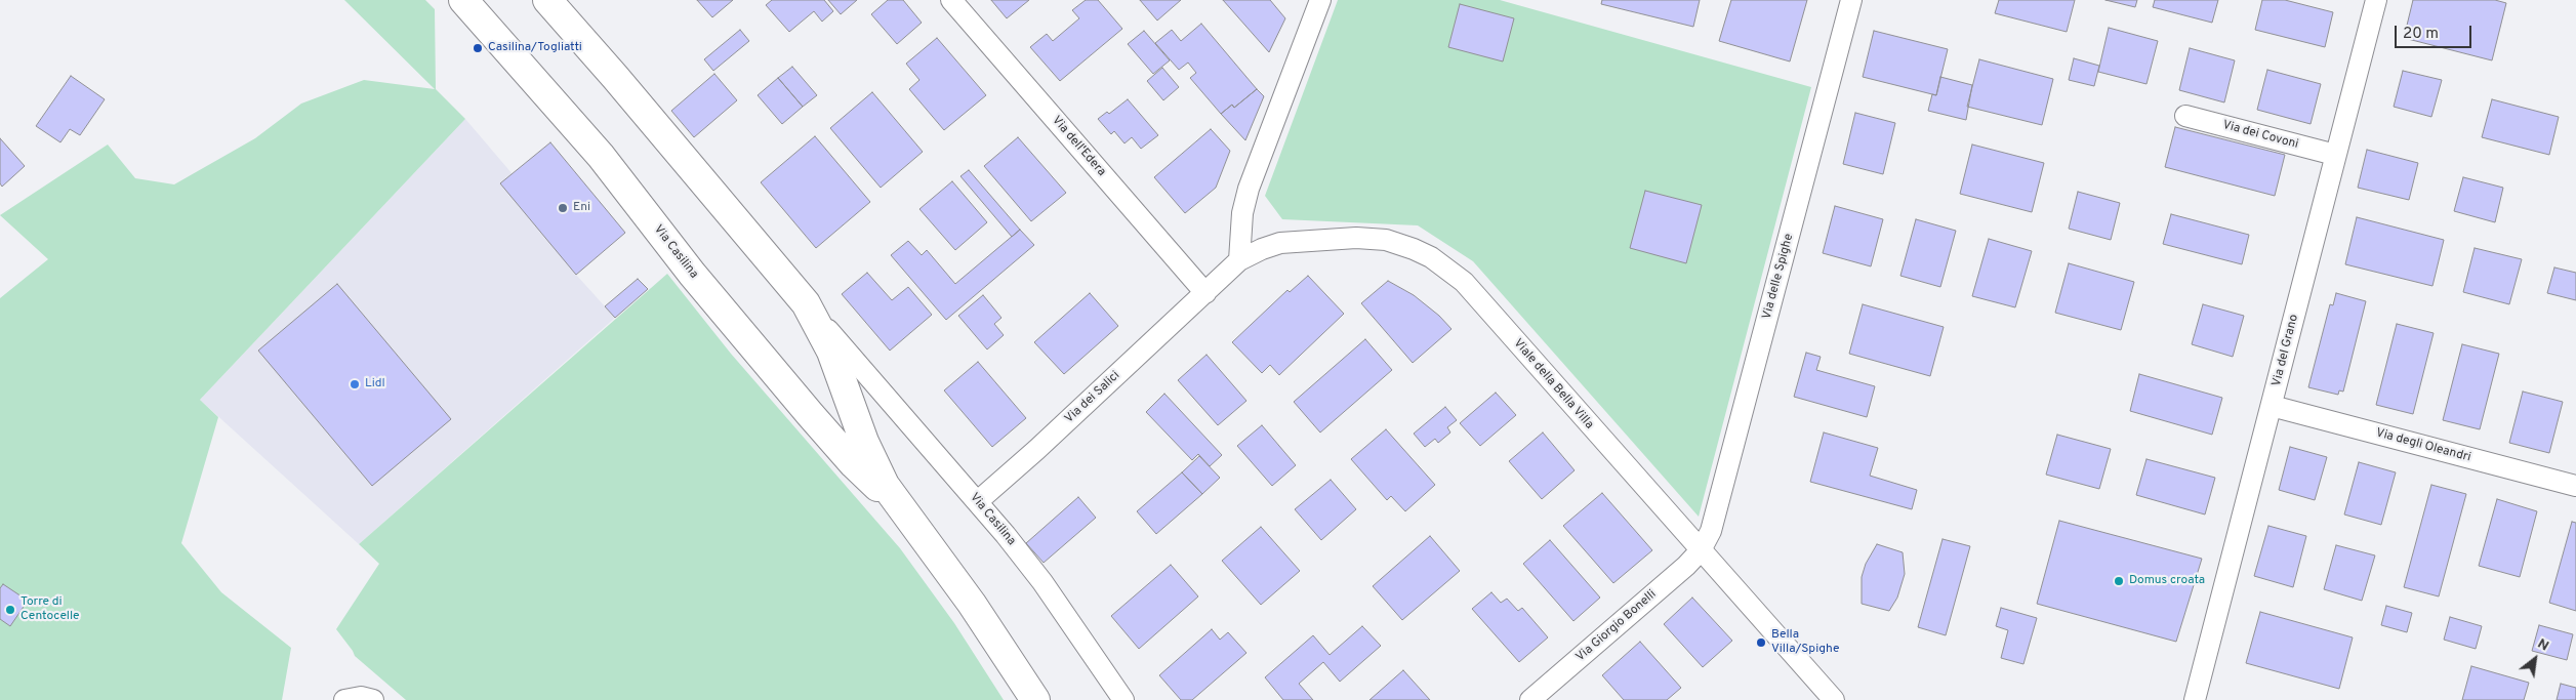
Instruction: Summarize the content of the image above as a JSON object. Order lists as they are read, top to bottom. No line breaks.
{"streets":{"main road":["Via Casilina"],"street":["Via dei Covoni","Via dell'Edera","Via delle Spighe","Via del Grano","Viale della Bella Villa","Via dei Salici","Via degli Oleandri","Via Giorgio Bonelli"]},"crossings":[["Via dei Covoni","Via del Grano"],["Via dell'Edera","Viale della Bella Villa"],["Via dell'Edera","Via dei Salici"],["Via Casilina","Via dei Salici"],["Via delle Spighe","Viale della Bella Villa"],["Via delle Spighe","Via Giorgio Bonelli"],["Via del Grano","Via degli Oleandri"],["Viale della Bella Villa","Via dei Salici"],["Viale della Bella Villa","Via Giorgio Bonelli"]],"places":["Casilina/Togliatti","Eni","Lidl","Domus croata","Torre di Centocelle","Bella Villa/Spighe"],"scale_bar":"20 m","north":"top right"}
